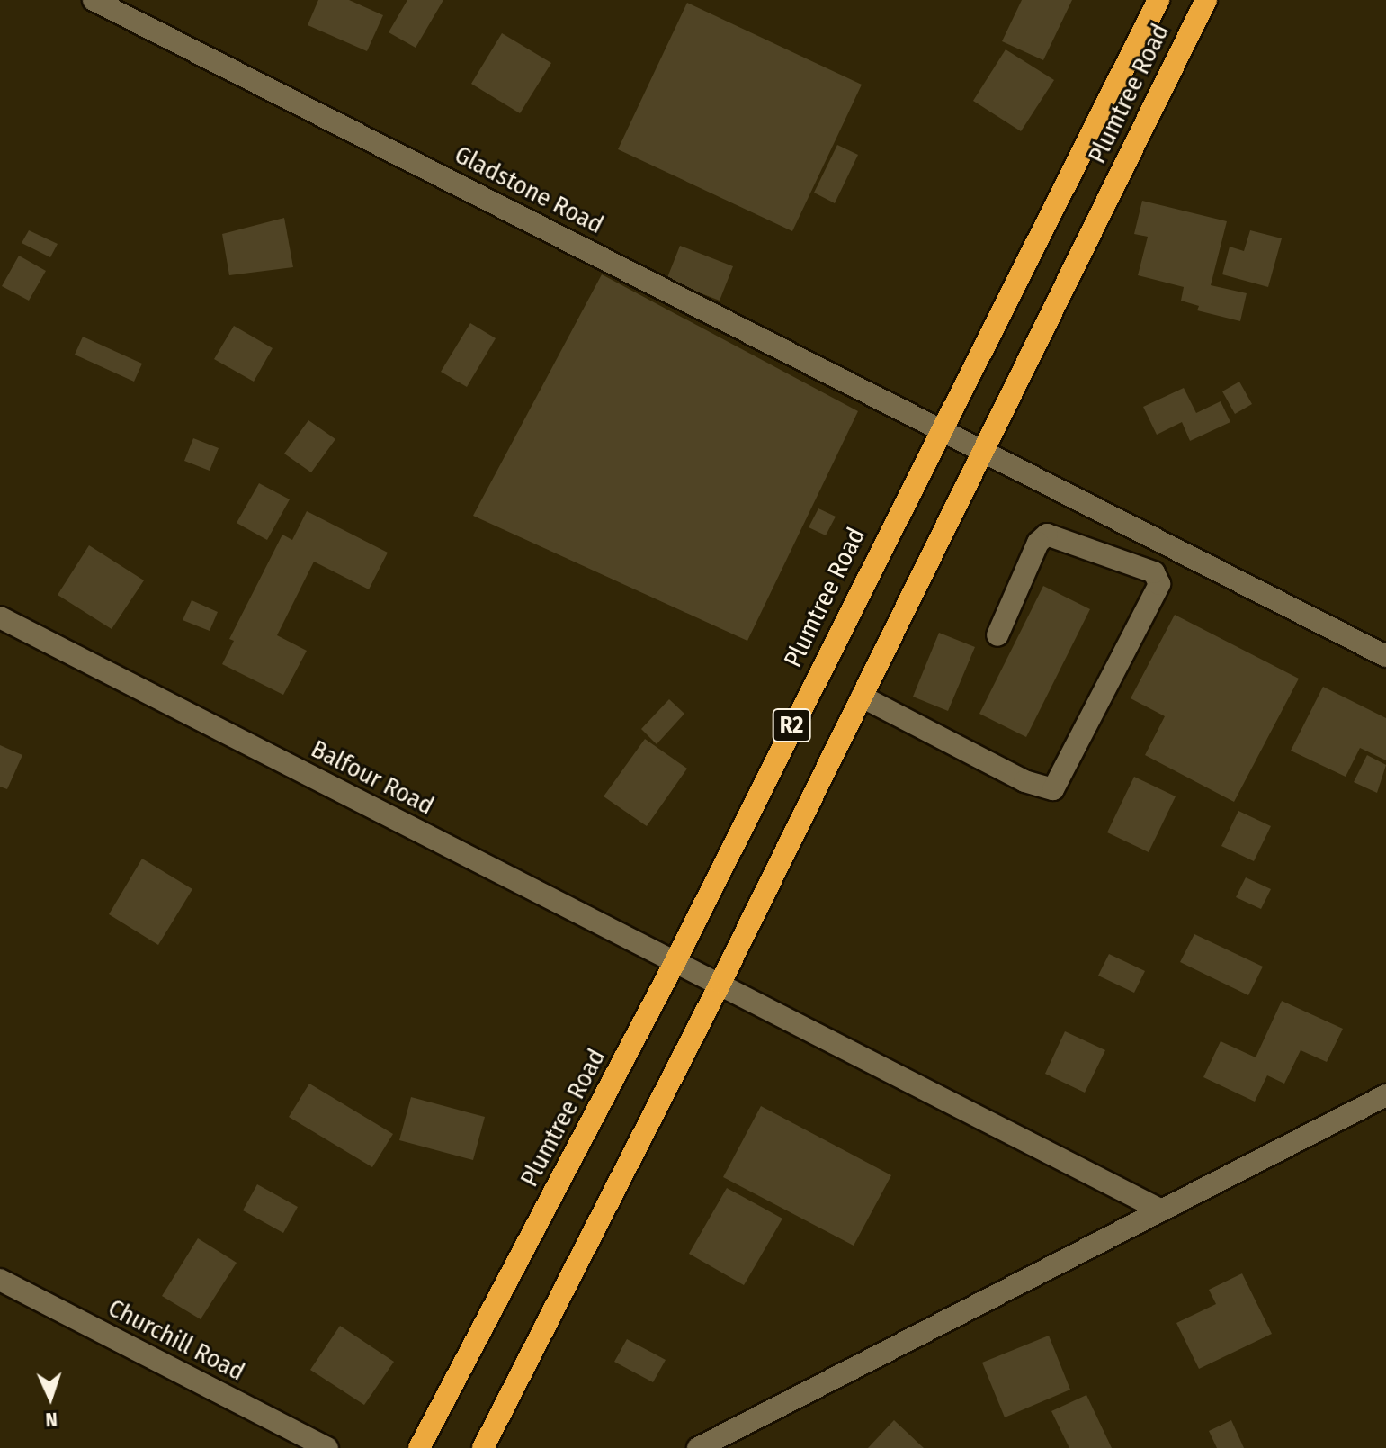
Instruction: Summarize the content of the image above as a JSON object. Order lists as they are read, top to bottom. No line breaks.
{"streets":{"highway":["Plumtree Road","R2"],"street":["Gladstone Road","Balfour Road","Churchill Road"]},"crossings":[["Plumtree Road","Gladstone Road"],["Plumtree Road","Balfour Road"]],"north":"bottom"}
